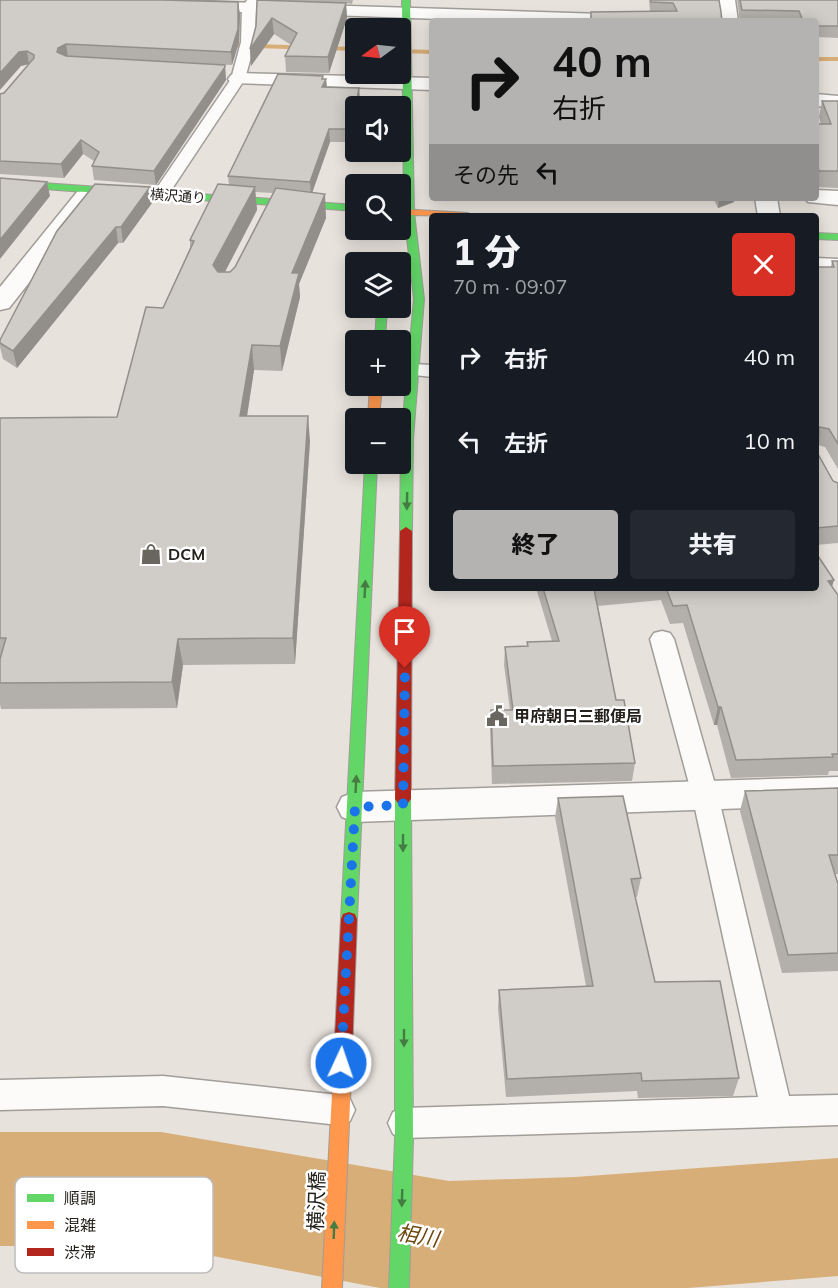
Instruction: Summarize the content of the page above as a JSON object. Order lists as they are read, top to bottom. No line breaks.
{"streets":{"street":["横沢通り","横沢橋"]},"water":["相川"],"places":{"shop":["DCM"],"public building":["甲府朝日三郵便局"]},"legend":["順調","混雑","渋滞"],"north":"left","page":{"map_buttons":["+","−"],"turn":["40 m","右折"],"then":"その先","heading":["1 分","70 m · 09:07"],"list":[{"name":"右折","value":"40 m"},{"name":"左折","value":"10 m"}],"buttons":["終了","共有"]}}
